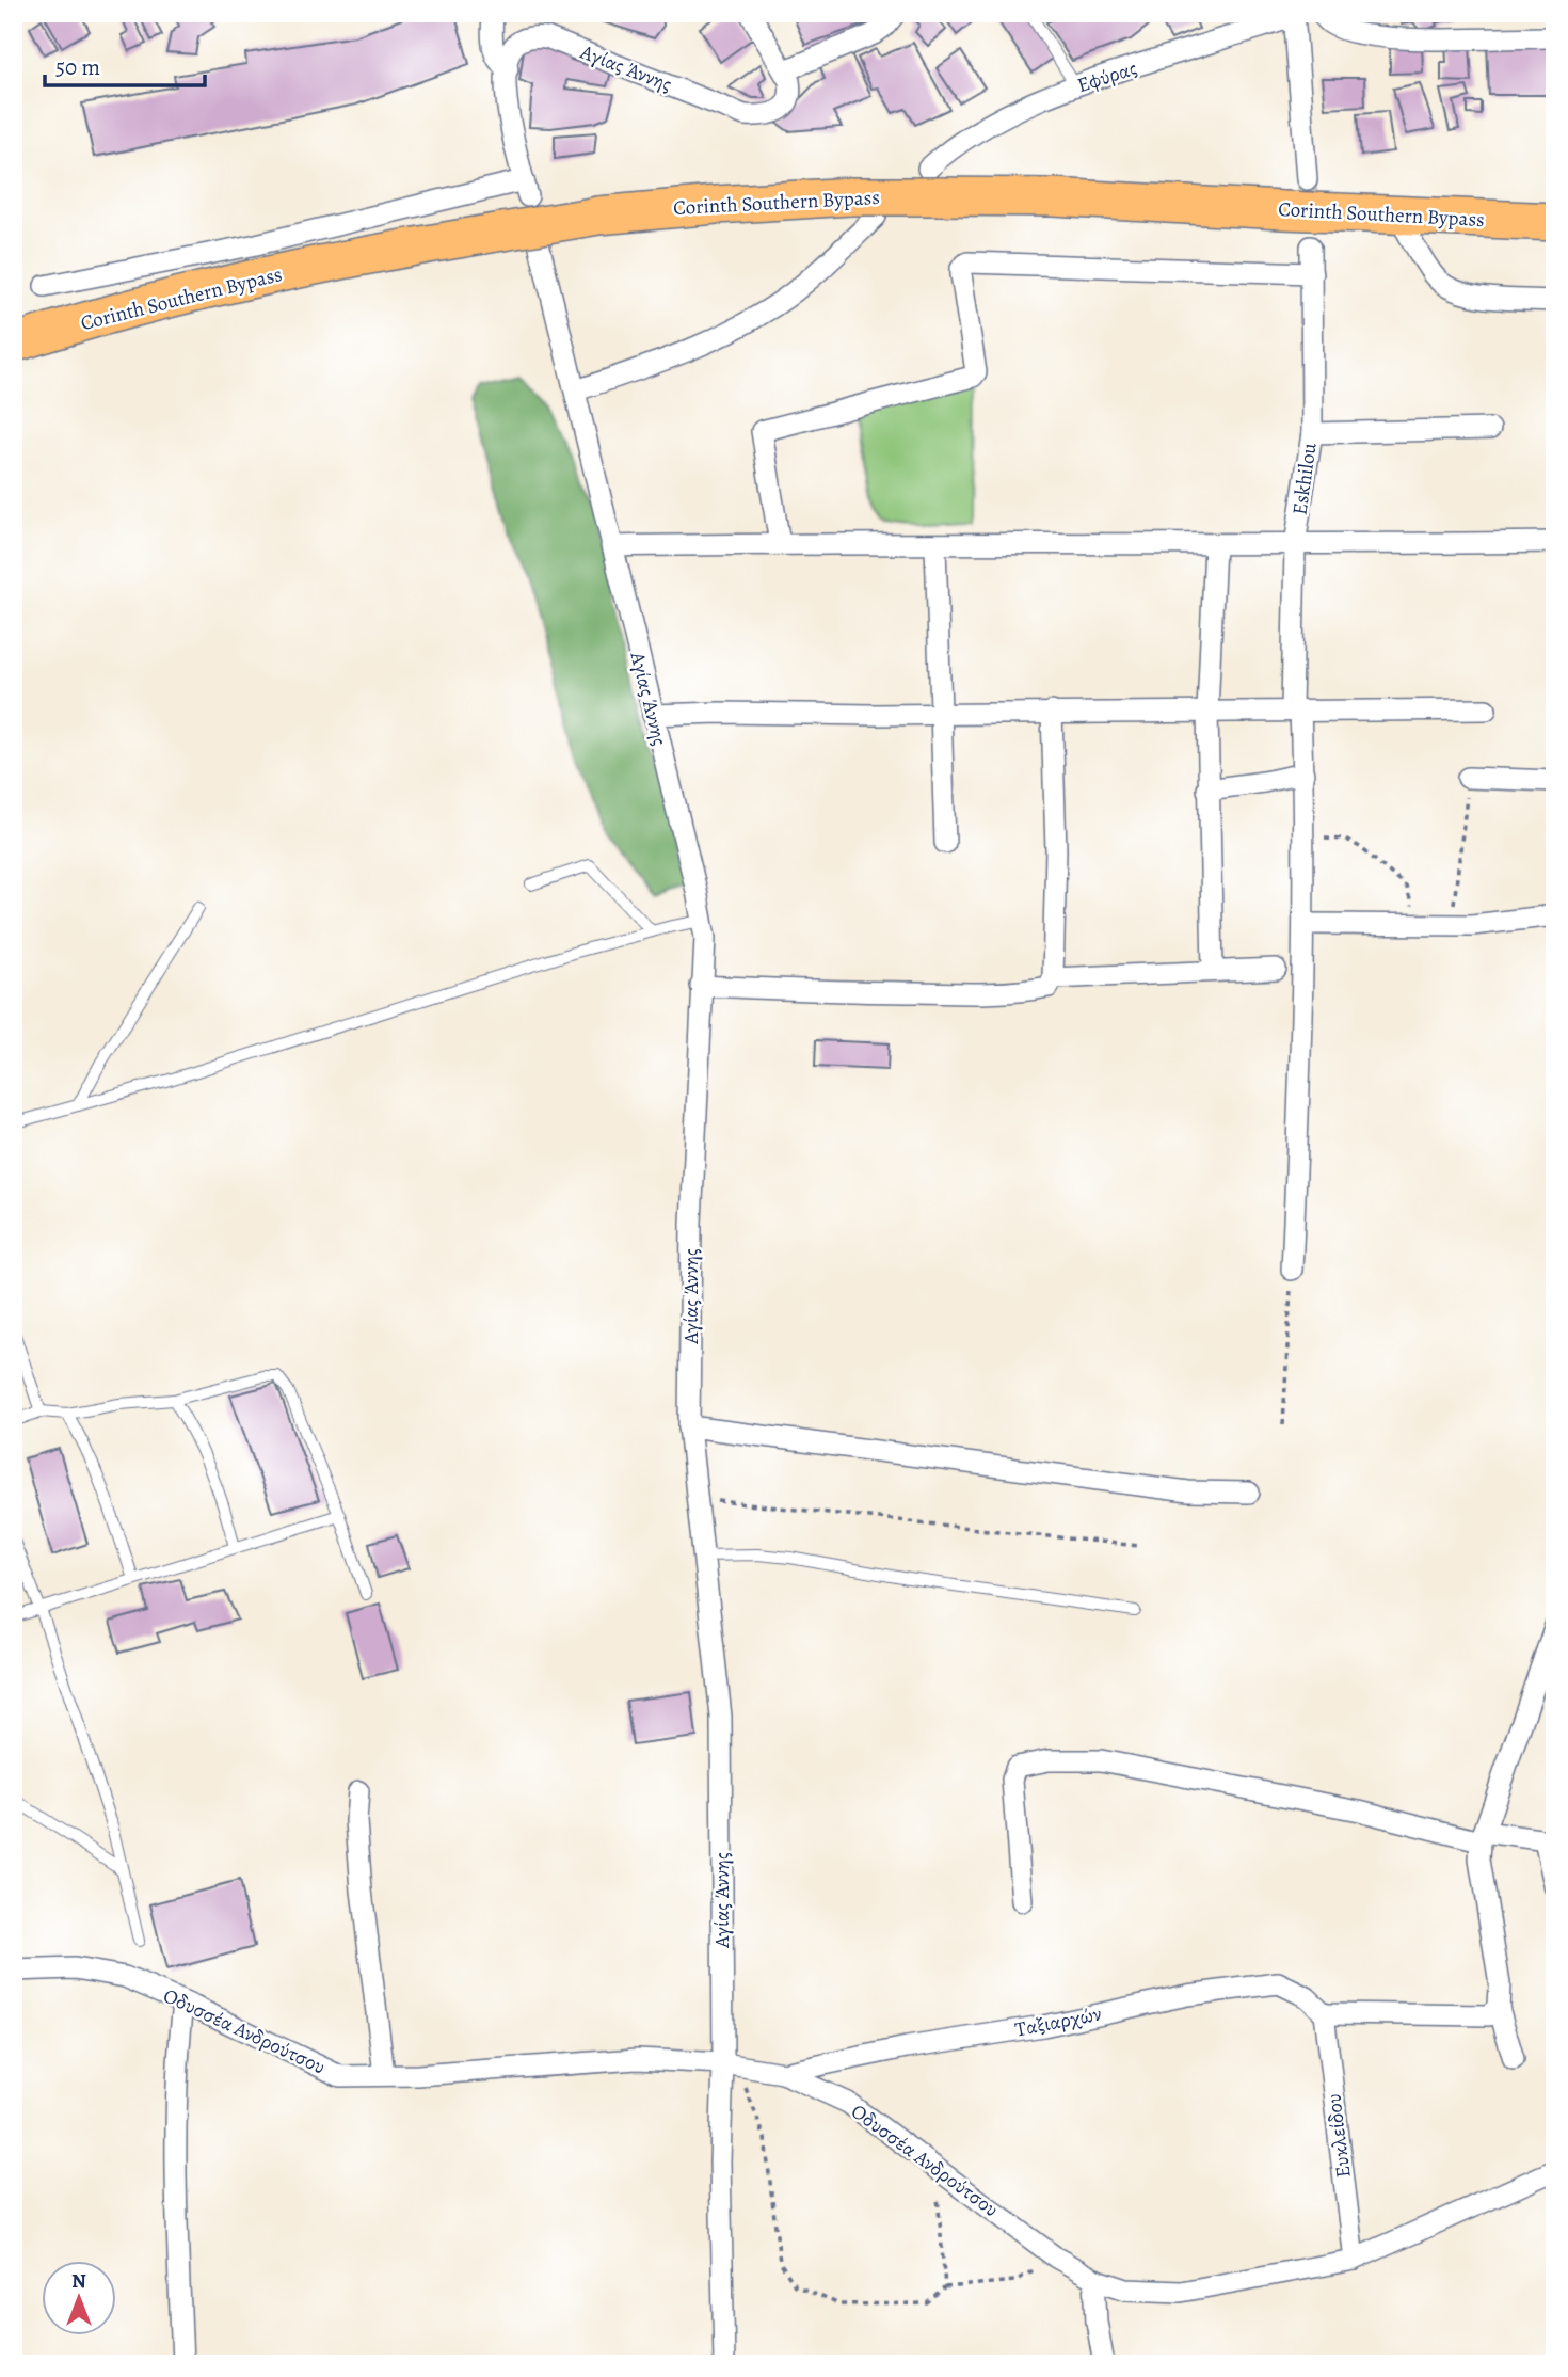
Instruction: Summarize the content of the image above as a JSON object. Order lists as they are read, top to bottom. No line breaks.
{"streets":{"highway":["Corinth Southern Bypass"],"street":["Αγίας Άννης","Εφύρας","Eskhilou","Ταξιαρχών","Οδυσσέα Ανδρούτσου","Ευκλείδου"]},"crossings":[["Αγίας Άννης","Οδυσσέα Ανδρούτσου"],["Εφύρας","Corinth Southern Bypass"],["Ταξιαρχών","Οδυσσέα Ανδρούτσου"],["Ταξιαρχών","Ευκλείδου"],["Οδυσσέα Ανδρούτσου","Ευκλείδου"]],"scale_bar":"50 m","north":"top"}
